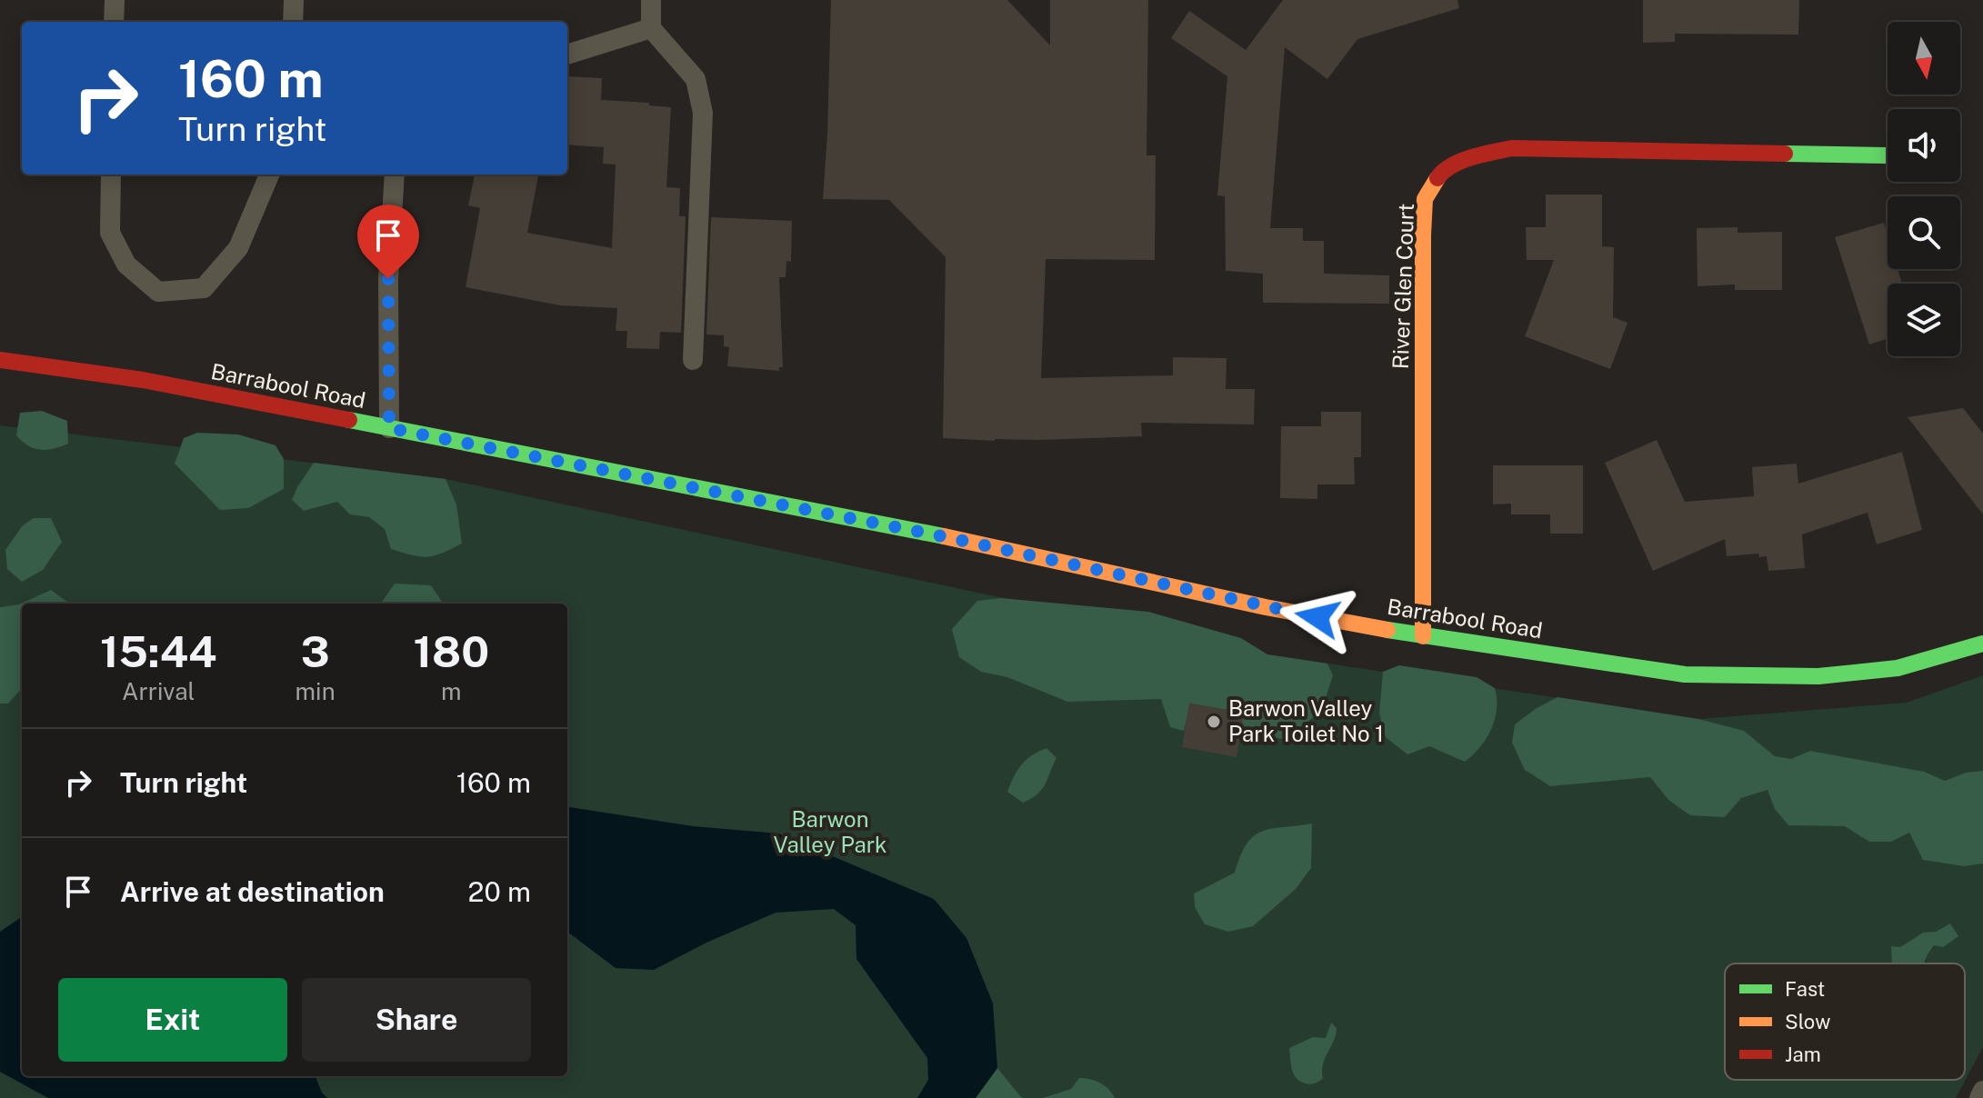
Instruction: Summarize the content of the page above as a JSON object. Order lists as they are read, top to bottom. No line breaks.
{"streets":{"street":["River Glen Court","Barrabool Road"]},"crossings":[["River Glen Court","Barrabool Road"]],"parks":["Barwon Valley Park"],"places":["Barwon Valley Park Toilet No 1"],"legend":["Fast","Slow","Jam"],"north":"bottom","page":{"turn":["160 m","Turn right"],"eta":["15:44","Arrival","3","min","180","m"],"list":[{"name":"Turn right","value":"160 m"},{"name":"Arrive at destination","value":"20 m"}],"buttons":["Exit","Share"]}}
